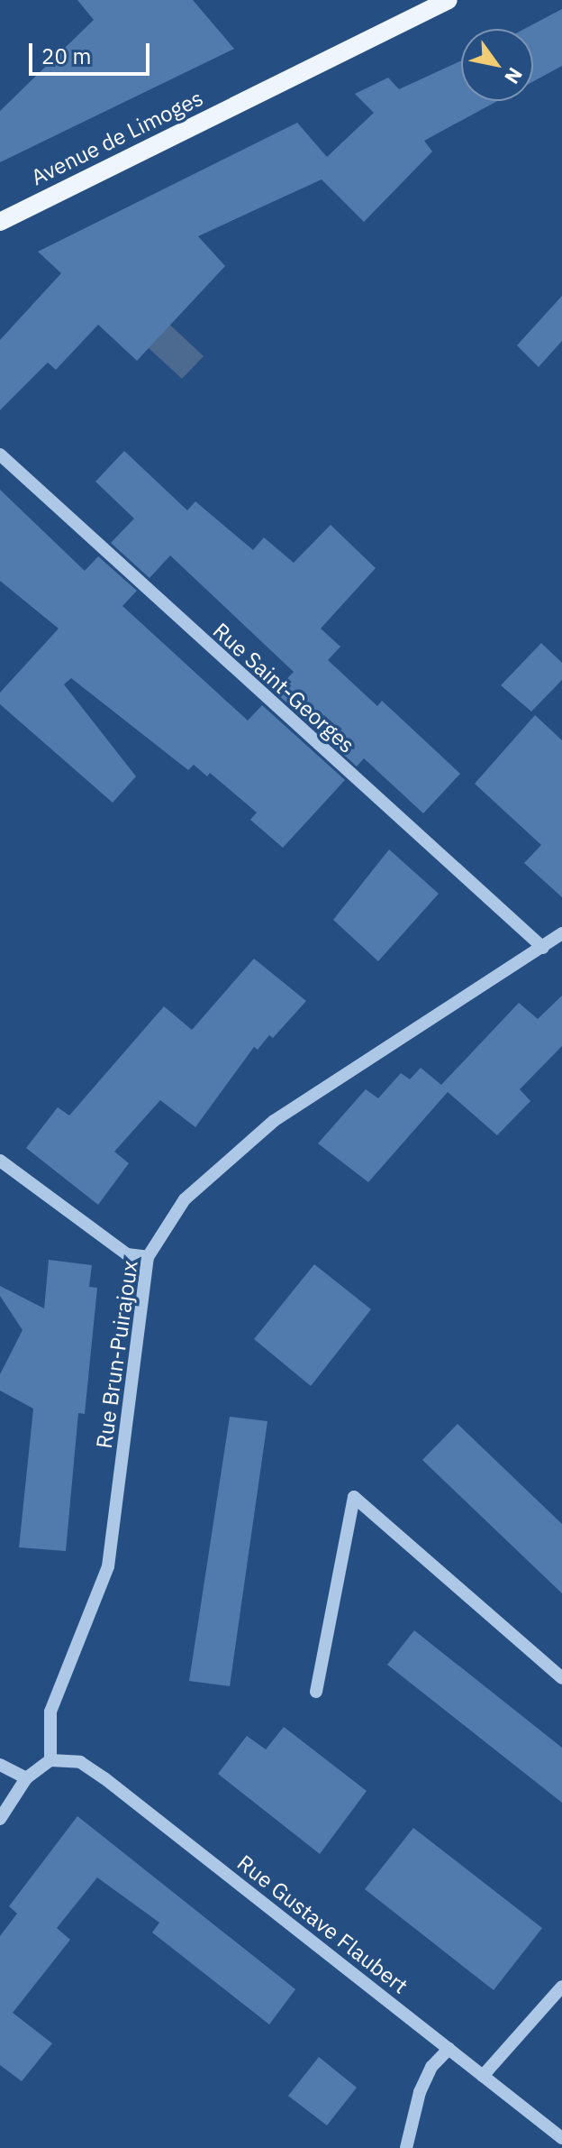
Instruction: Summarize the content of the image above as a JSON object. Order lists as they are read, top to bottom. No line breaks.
{"streets":{"main road":["Avenue de Limoges"],"street":["Rue Saint-Georges","Rue Brun-Puirajoux","Rue Gustave Flaubert"]},"crossings":[["Rue Saint-Georges","Rue Brun-Puirajoux"],["Rue Brun-Puirajoux","Rue Gustave Flaubert"]],"scale_bar":"20 m","north":"bottom right"}
